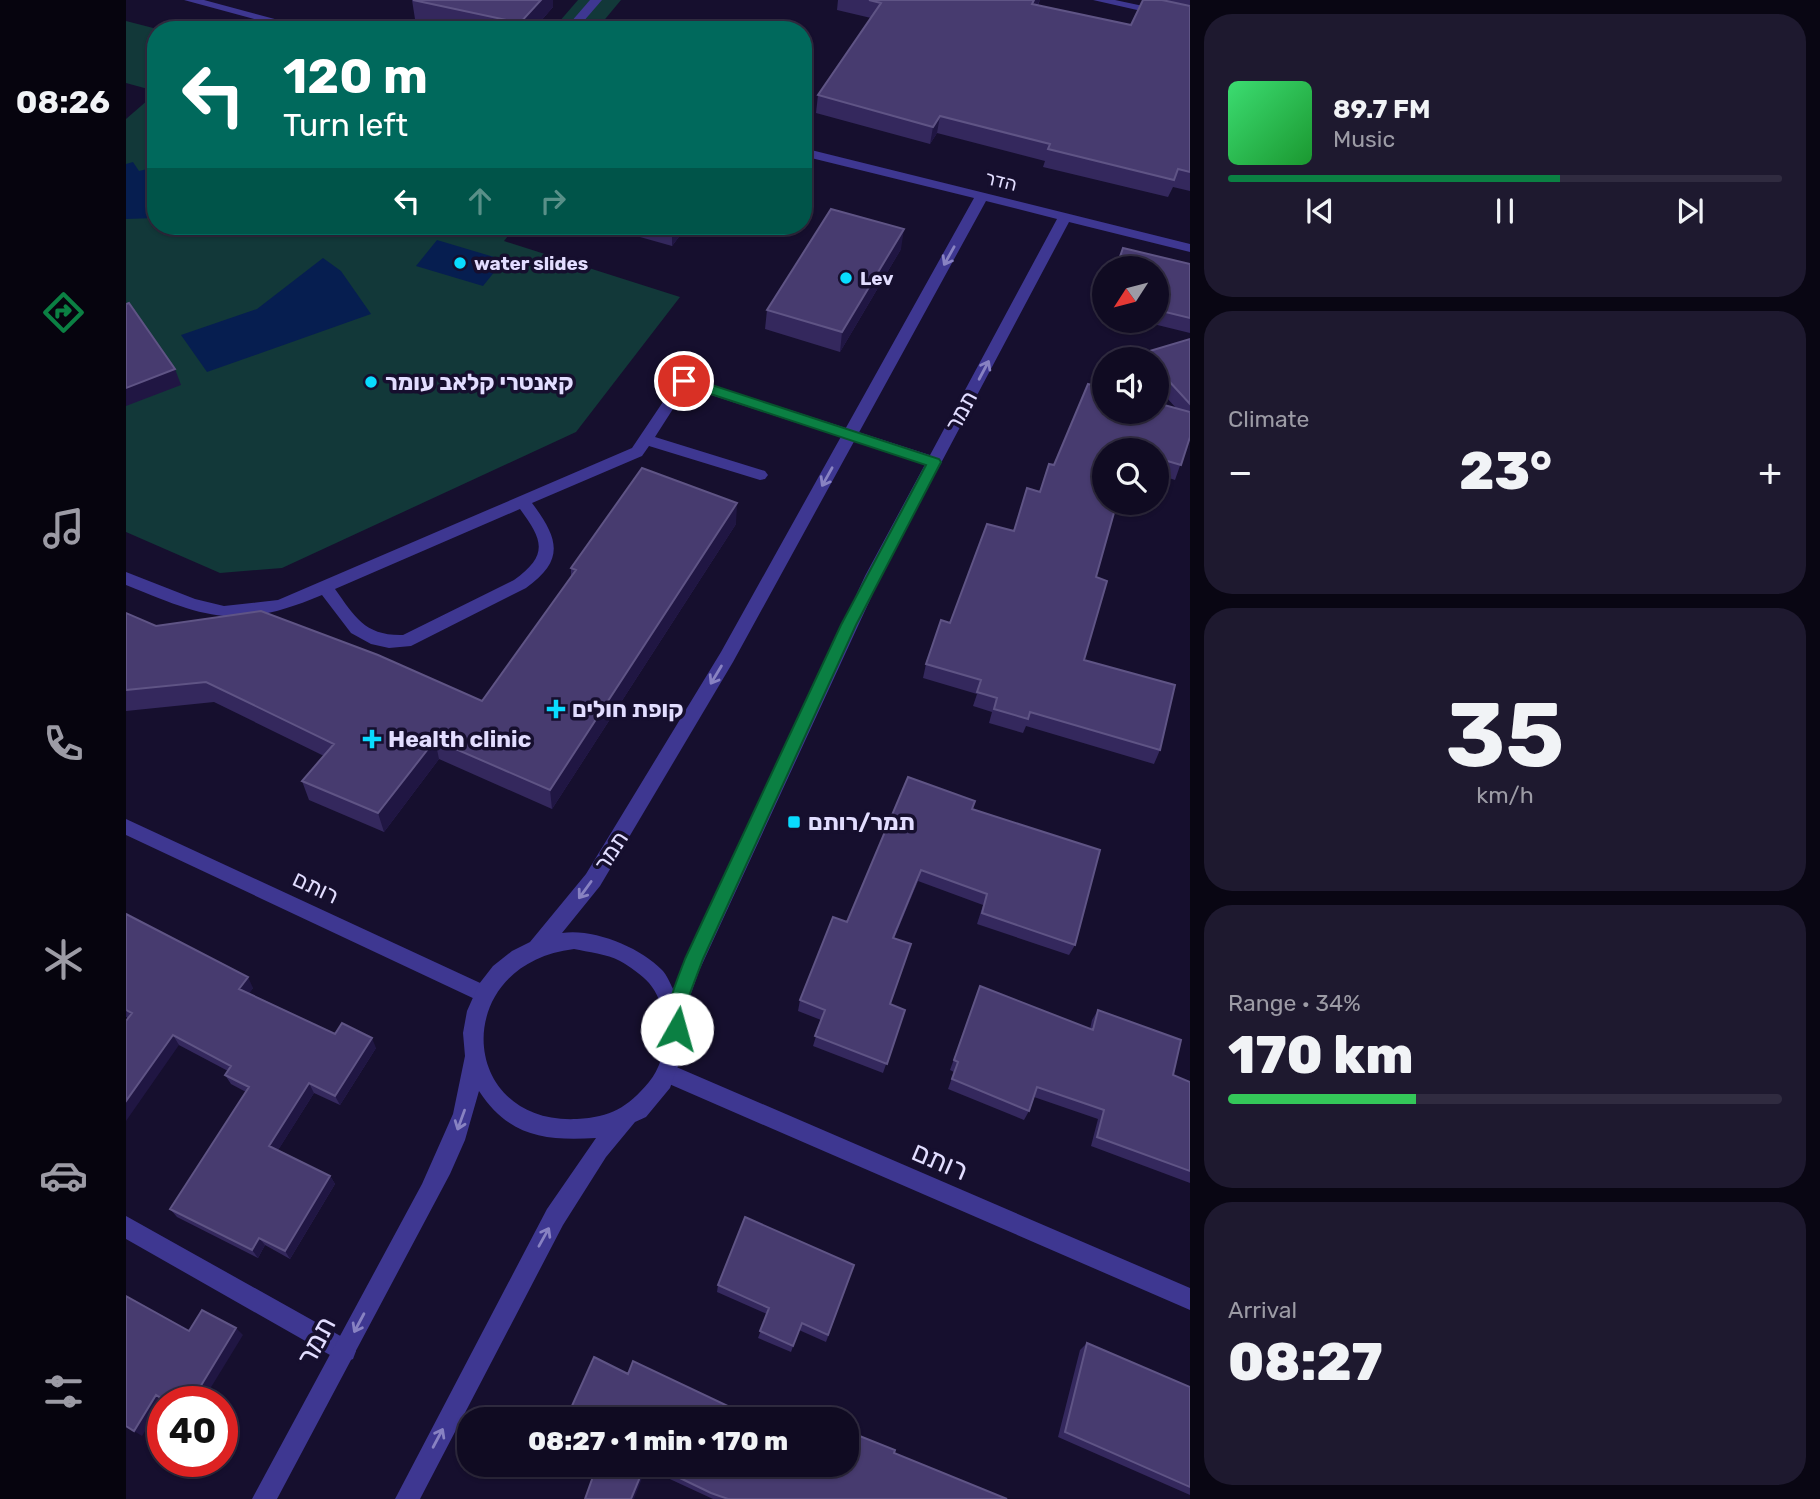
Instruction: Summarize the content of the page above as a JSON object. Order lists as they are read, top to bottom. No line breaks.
{"streets":{"street":["הדר","תמר","רותם"]},"crossings":[["הדר","תמר"],["תמר","רותם"]],"places":{"other":["water slides","Lev","קאנטרי קלאב עומר"],"health":["קופת חולים","Health clinic"],"transit":["תמר/רותם"]},"north":"bottom left","page":{"tabs":"08:26","turn":["120 m","Turn left"],"song":["89.7 FM","Music"],"tile":["Climate",["35","km/h"],["Range · 34%","170 km"],["Arrival","08:27"]],"heat":["−","23°","+"],"limit":"40","trip":"08:27 · 1 min · 170 m"}}
